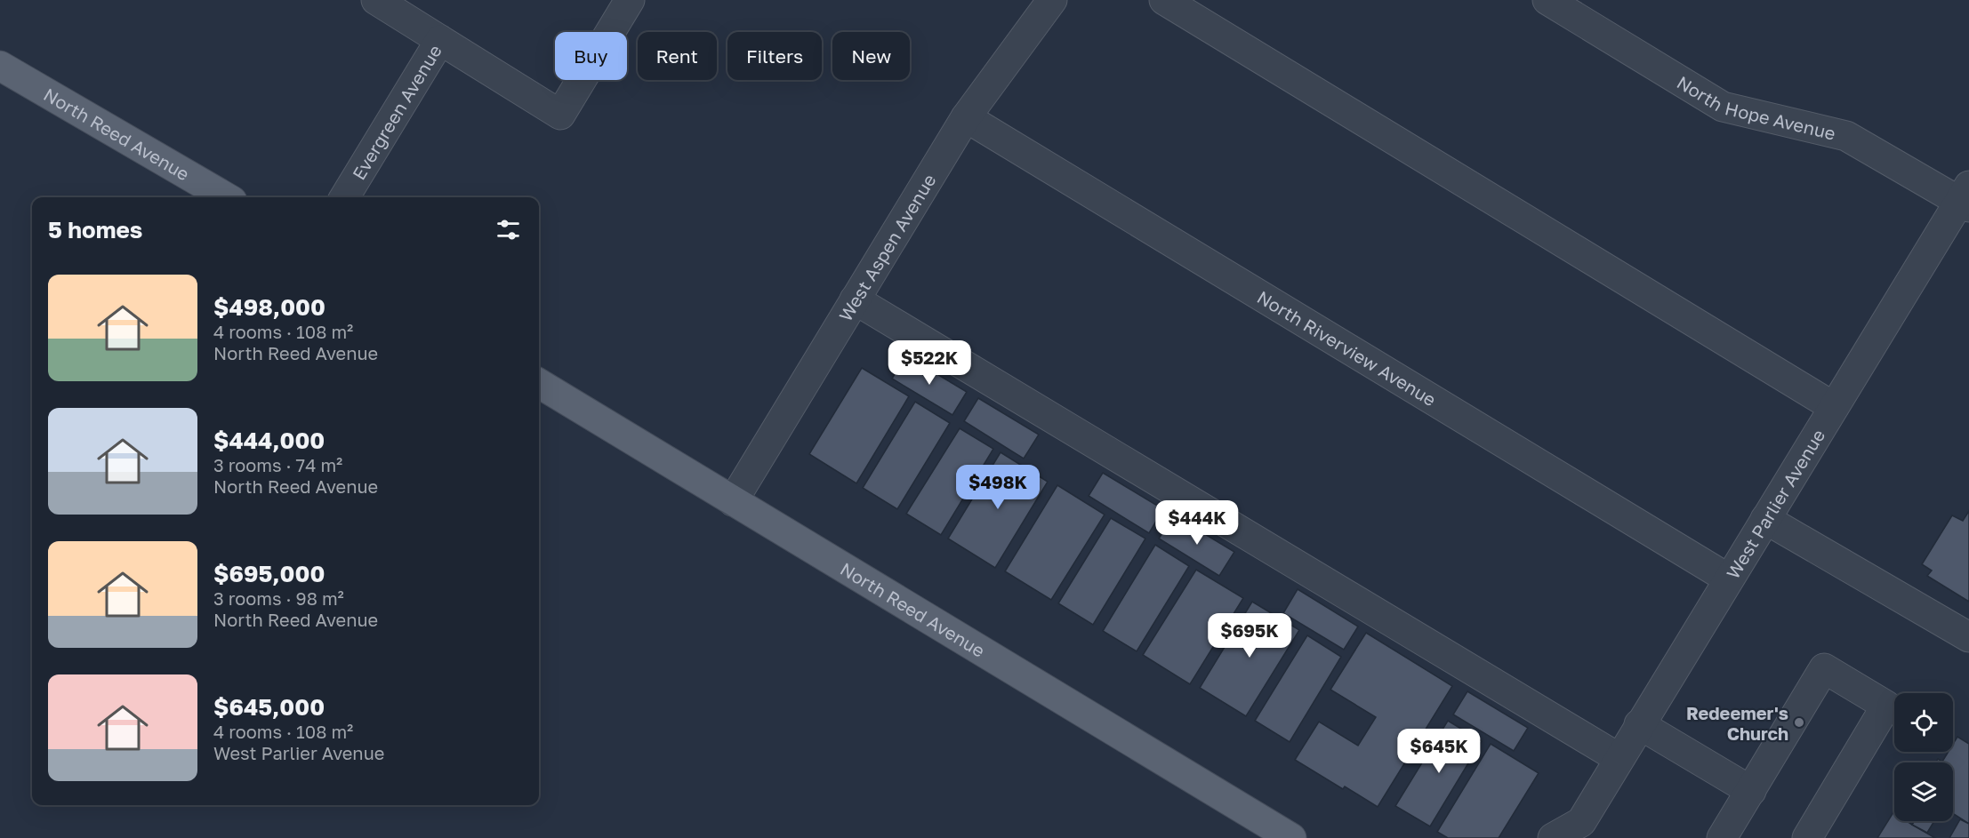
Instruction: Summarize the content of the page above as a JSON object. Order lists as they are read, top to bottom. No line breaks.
{"streets":{"main road":["North Reed Avenue"],"street":["North Hope Avenue","Evergreen Avenue","West Aspen Avenue","North Riverview Avenue","West Parlier Avenue"]},"crossings":[["North Hope Avenue","West Parlier Avenue"],["North Reed Avenue","West Aspen Avenue"],["West Aspen Avenue","North Riverview Avenue"],["North Riverview Avenue","West Parlier Avenue"]],"places":["Redeemer's Church"],"page":{"chip":["Buy","Rent","Filters","New"],"heading":"5 homes","list":[{"name":"$498,000","note":"4 rooms · 108 m² · North Reed Avenue"},{"name":"$444,000","note":"3 rooms · 74 m² · North Reed Avenue"},{"name":"$695,000","note":"3 rooms · 98 m² · North Reed Avenue"},{"name":"$645,000","note":"4 rooms · 108 m² · West Parlier Avenue"}],"price":["$522K","$498K","$444K","$695K","$645K"]}}
